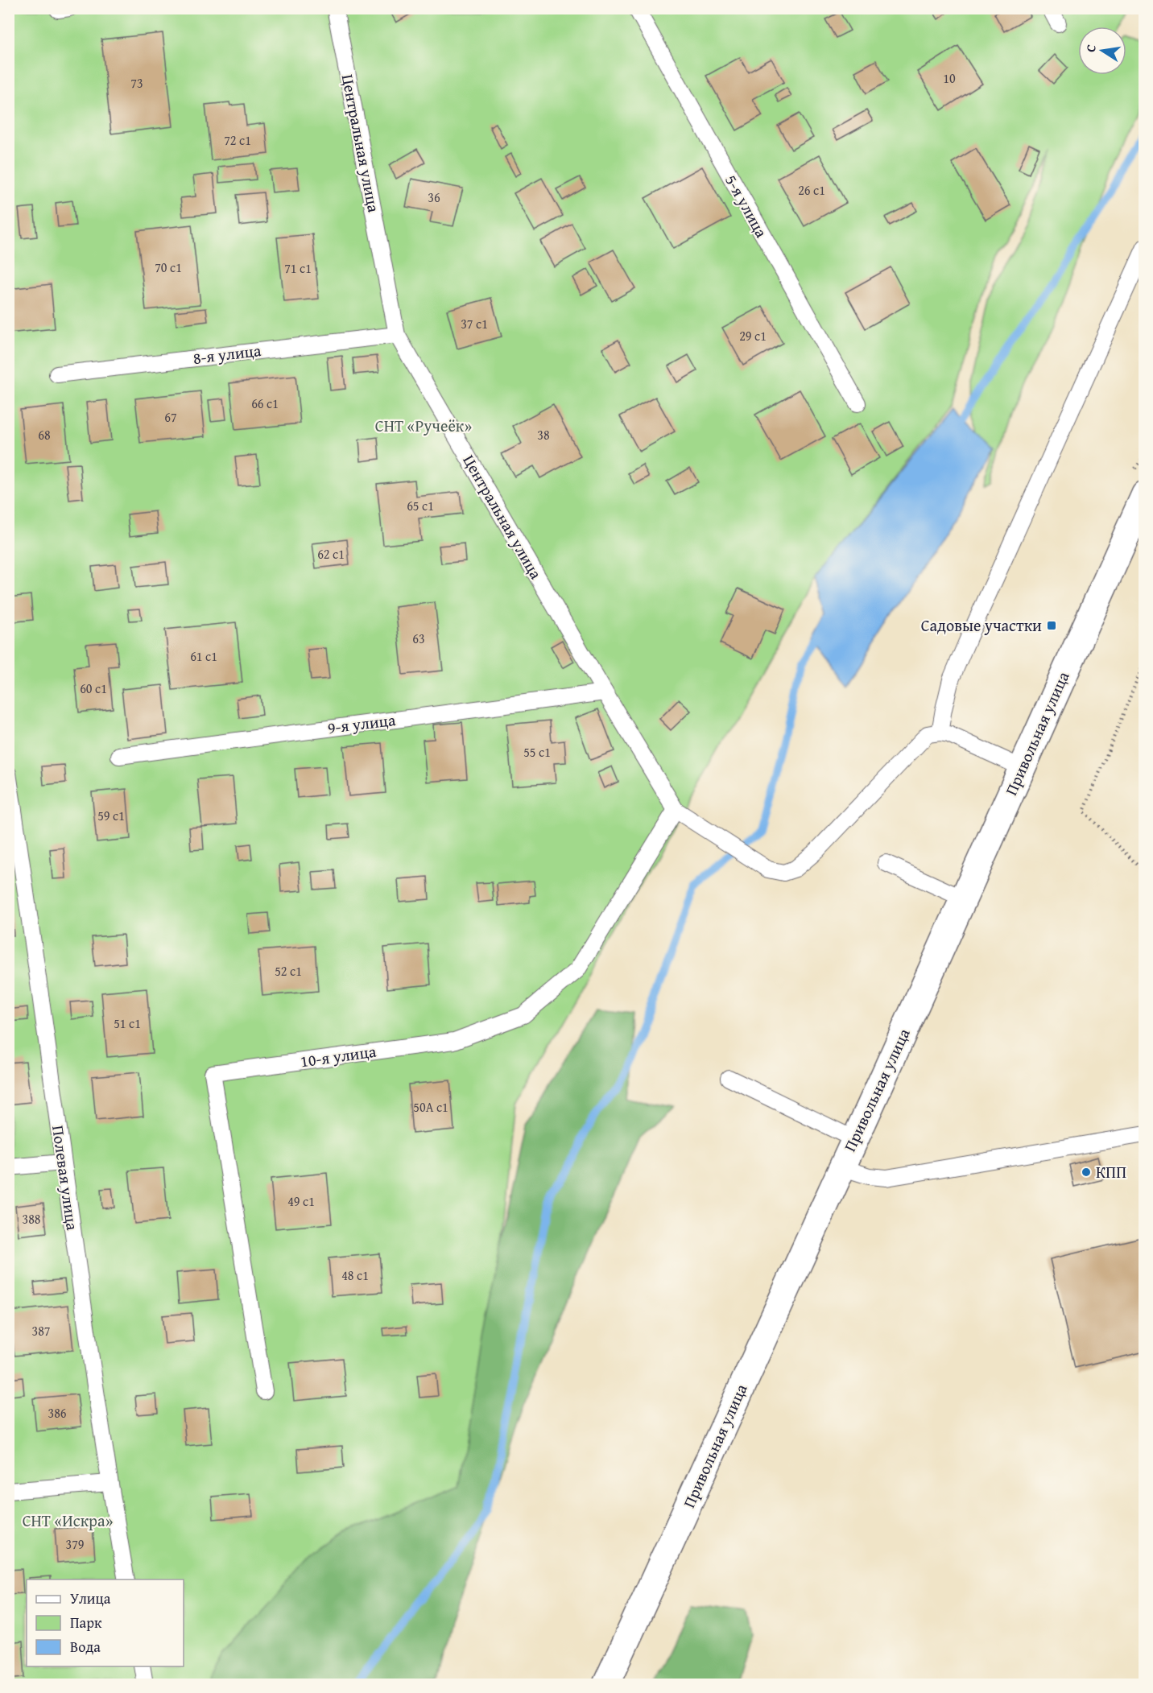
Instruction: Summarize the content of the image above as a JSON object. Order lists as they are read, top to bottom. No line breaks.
{"streets":{"street":["Привольная улица"],"lane":["Центральная улица","5-я улица","8-я улица","9-я улица","10-я улица","Полевая улица"]},"crossings":[["Центральная улица","8-я улица"],["Центральная улица","9-я улица"],["Центральная улица","10-я улица"]],"parks":["СНТ «Ручеёк»","СНТ «Искра»"],"places":{"transit":["Садовые участки"],"other":["КПП"]},"house_numbers":["10","73","72 с1","26 с1","36","70 с1","71 с1","37 с1","29 с1","66 с1","67","68","38","65 с1","62 с1","63","61 с1","60 с1","55 с1","59 с1","52 с1","51 с1","50А с1","49 с1","388","48 с1","387","386","379"],"legend":["Улица","Парк","Вода"],"north":"left"}
